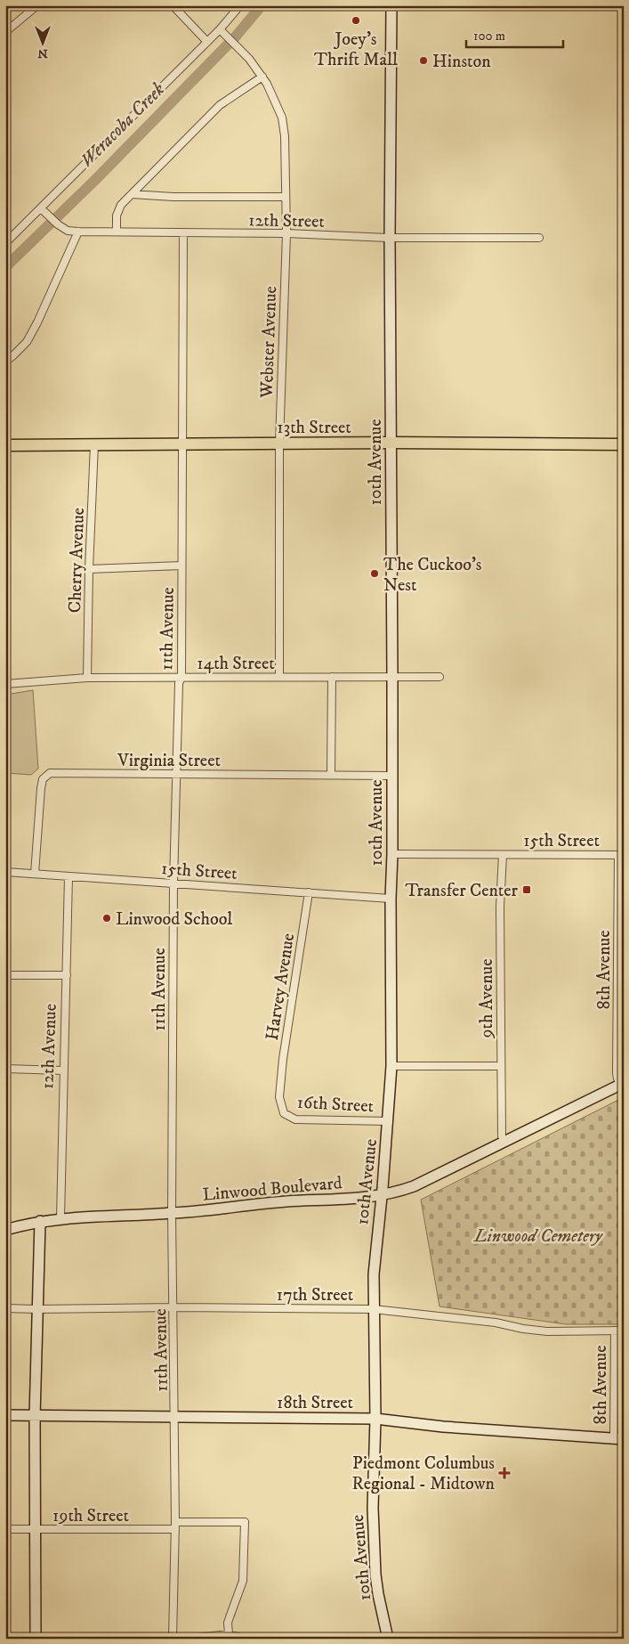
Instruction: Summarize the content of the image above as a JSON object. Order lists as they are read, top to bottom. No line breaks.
{"streets":{"main road":["13th Street"],"street":["12th Street","Webster Avenue","10th Avenue","Cherry Avenue","11th Avenue","14th Street","Virginia Street","15th Street","8th Avenue","Harvey Avenue","9th Avenue","12th Avenue","16th Street","Linwood Boulevard","17th Street","18th Street","19th Street"]},"crossings":[["12th Street","Webster Avenue"],["12th Street","10th Avenue"],["12th Street","11th Avenue"],["Webster Avenue","13th Street"],["Webster Avenue","14th Street"],["13th Street","10th Avenue"],["13th Street","Cherry Avenue"],["13th Street","11th Avenue"],["10th Avenue","14th Street"],["10th Avenue","Virginia Street"],["10th Avenue","15th Street"],["10th Avenue","16th Street"],["10th Avenue","Linwood Boulevard"],["10th Avenue","17th Street"],["10th Avenue","18th Street"],["Cherry Avenue","14th Street"],["11th Avenue","14th Street"],["11th Avenue","Virginia Street"],["11th Avenue","15th Street"],["11th Avenue","Linwood Boulevard"],["11th Avenue","17th Street"],["11th Avenue","18th Street"],["11th Avenue","19th Street"],["Virginia Street","15th Street"],["15th Street","8th Avenue"],["15th Street","Harvey Avenue"],["15th Street","9th Avenue"],["15th Street","12th Avenue"],["8th Avenue","Linwood Boulevard"],["8th Avenue","17th Street"],["8th Avenue","18th Street"],["Harvey Avenue","16th Street"],["9th Avenue","Linwood Boulevard"],["12th Avenue","Linwood Boulevard"]],"water":["Weracoba Creek"],"parks":["Linwood Cemetery"],"places":{"other":["Joey's Thrift Mall","Hinston","The Cuckoo’s Nest","Linwood School"],"transit":["Transfer Center"],"health":["Piedmont Columbus Regional - Midtown"]},"scale_bar":"100 m","north":"bottom"}
